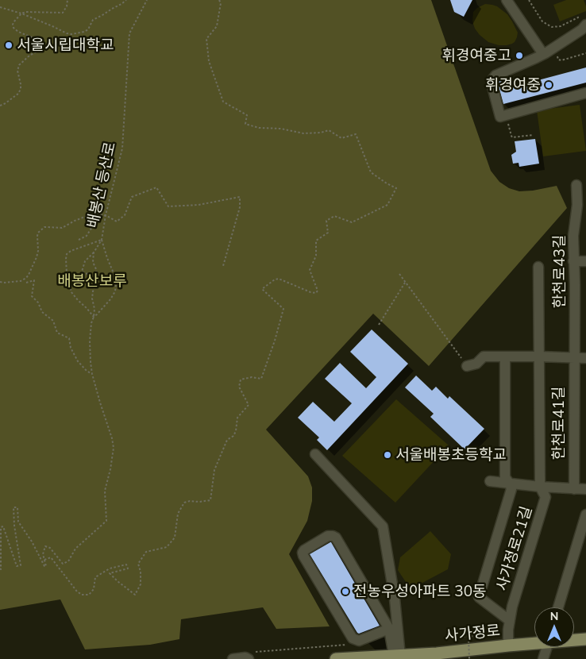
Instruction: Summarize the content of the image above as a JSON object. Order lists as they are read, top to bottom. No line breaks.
{"streets":{"main road":["사가정로"],"street":["한천로43길","한천로41길","사가정로21길"],"path":["배봉산 등산로"]},"crossings":[["한천로43길","한천로41길"],["한천로41길","사가정로21길"],["사가정로21길","사가정로"]],"parks":["배봉산보루"],"places":["서울시립대학교","휘경여중고","휘경여중","서울배봉초등학교","전농우성아파트 30동"],"north":"top"}
